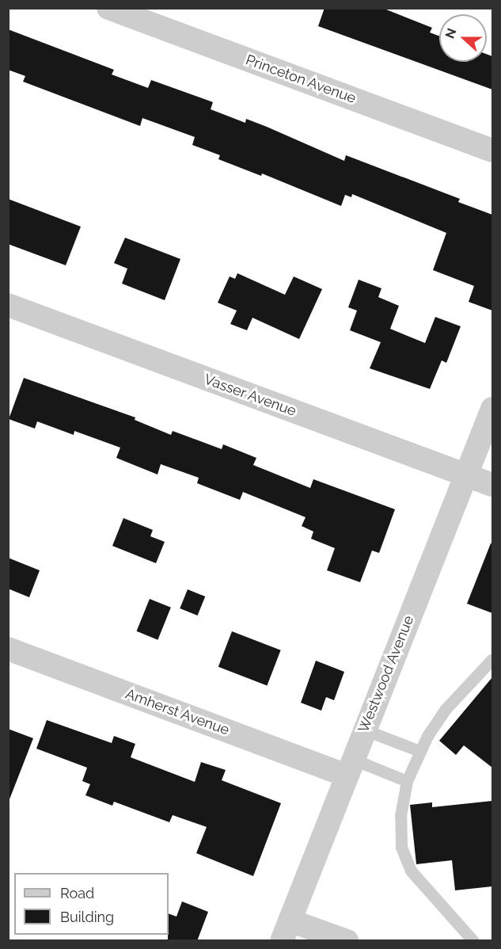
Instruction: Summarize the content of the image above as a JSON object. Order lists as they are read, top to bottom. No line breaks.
{"streets":{"street":["Princeton Avenue","Vasser Avenue","Westwood Avenue","Amherst Avenue"]},"crossings":[["Vasser Avenue","Westwood Avenue"],["Westwood Avenue","Amherst Avenue"]],"legend":["Road","Building"],"north":"left"}
